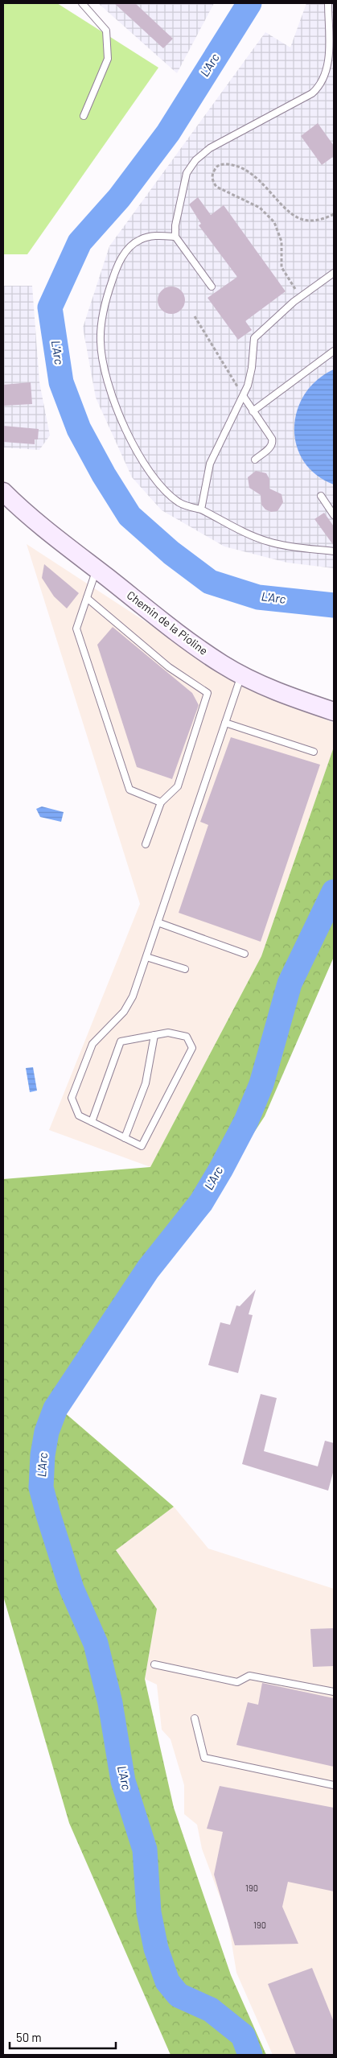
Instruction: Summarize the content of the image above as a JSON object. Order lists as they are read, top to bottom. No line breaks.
{"streets":{"main road":["Chemin de la Pioline"]},"water":["L'Arc"],"house_numbers":["190","190"],"scale_bar":"50 m"}
